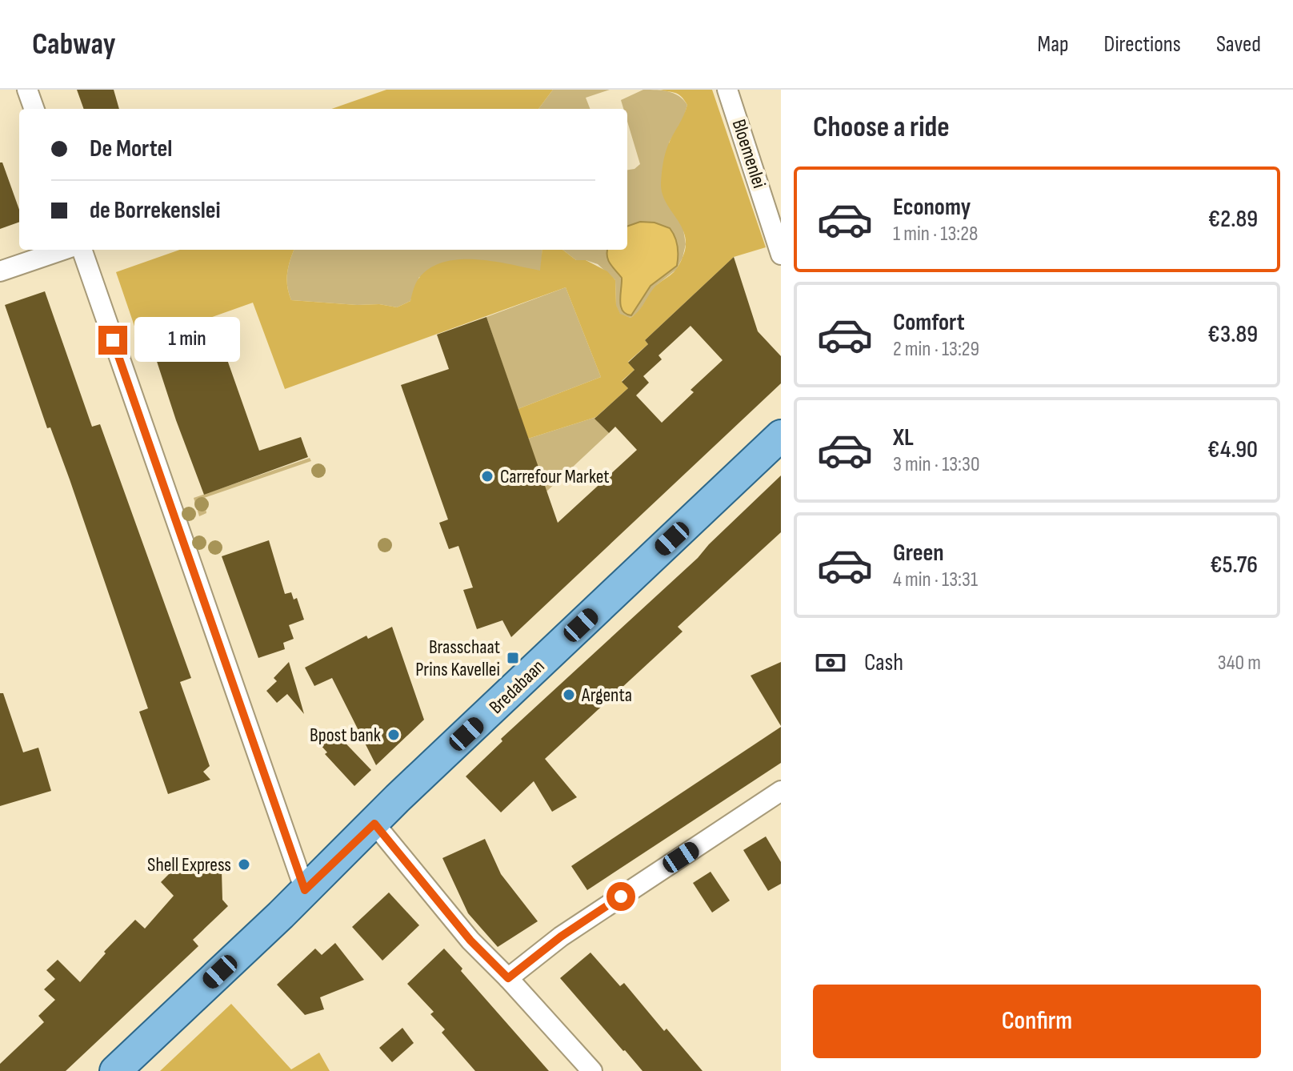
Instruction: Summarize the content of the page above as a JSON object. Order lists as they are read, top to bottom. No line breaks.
{"streets":{"main road":["Bredabaan"],"street":["Bloemenlei"]},"places":{"other":["Carrefour Market","Argenta","Bpost bank","Shell Express"],"transit":["Brasschaat Prins Kavellei"]},"page":{"header":"Cabway","nav":["Map","Directions","Saved"],"heading":"Choose a ride","banner":["De Mortel","de Borrekenslei"],"list":[{"name":"Economy","note":"1 min · 13:28","value":"€2.89"},{"name":"Comfort","note":"2 min · 13:29","value":"€3.89"},{"name":"XL","note":"3 min · 13:30","value":"€4.90"},{"name":"Green","note":"4 min · 13:31","value":"€5.76"}],"bubble":"1 min","pay":["Cash","340 m"],"buttons":"Confirm"}}
